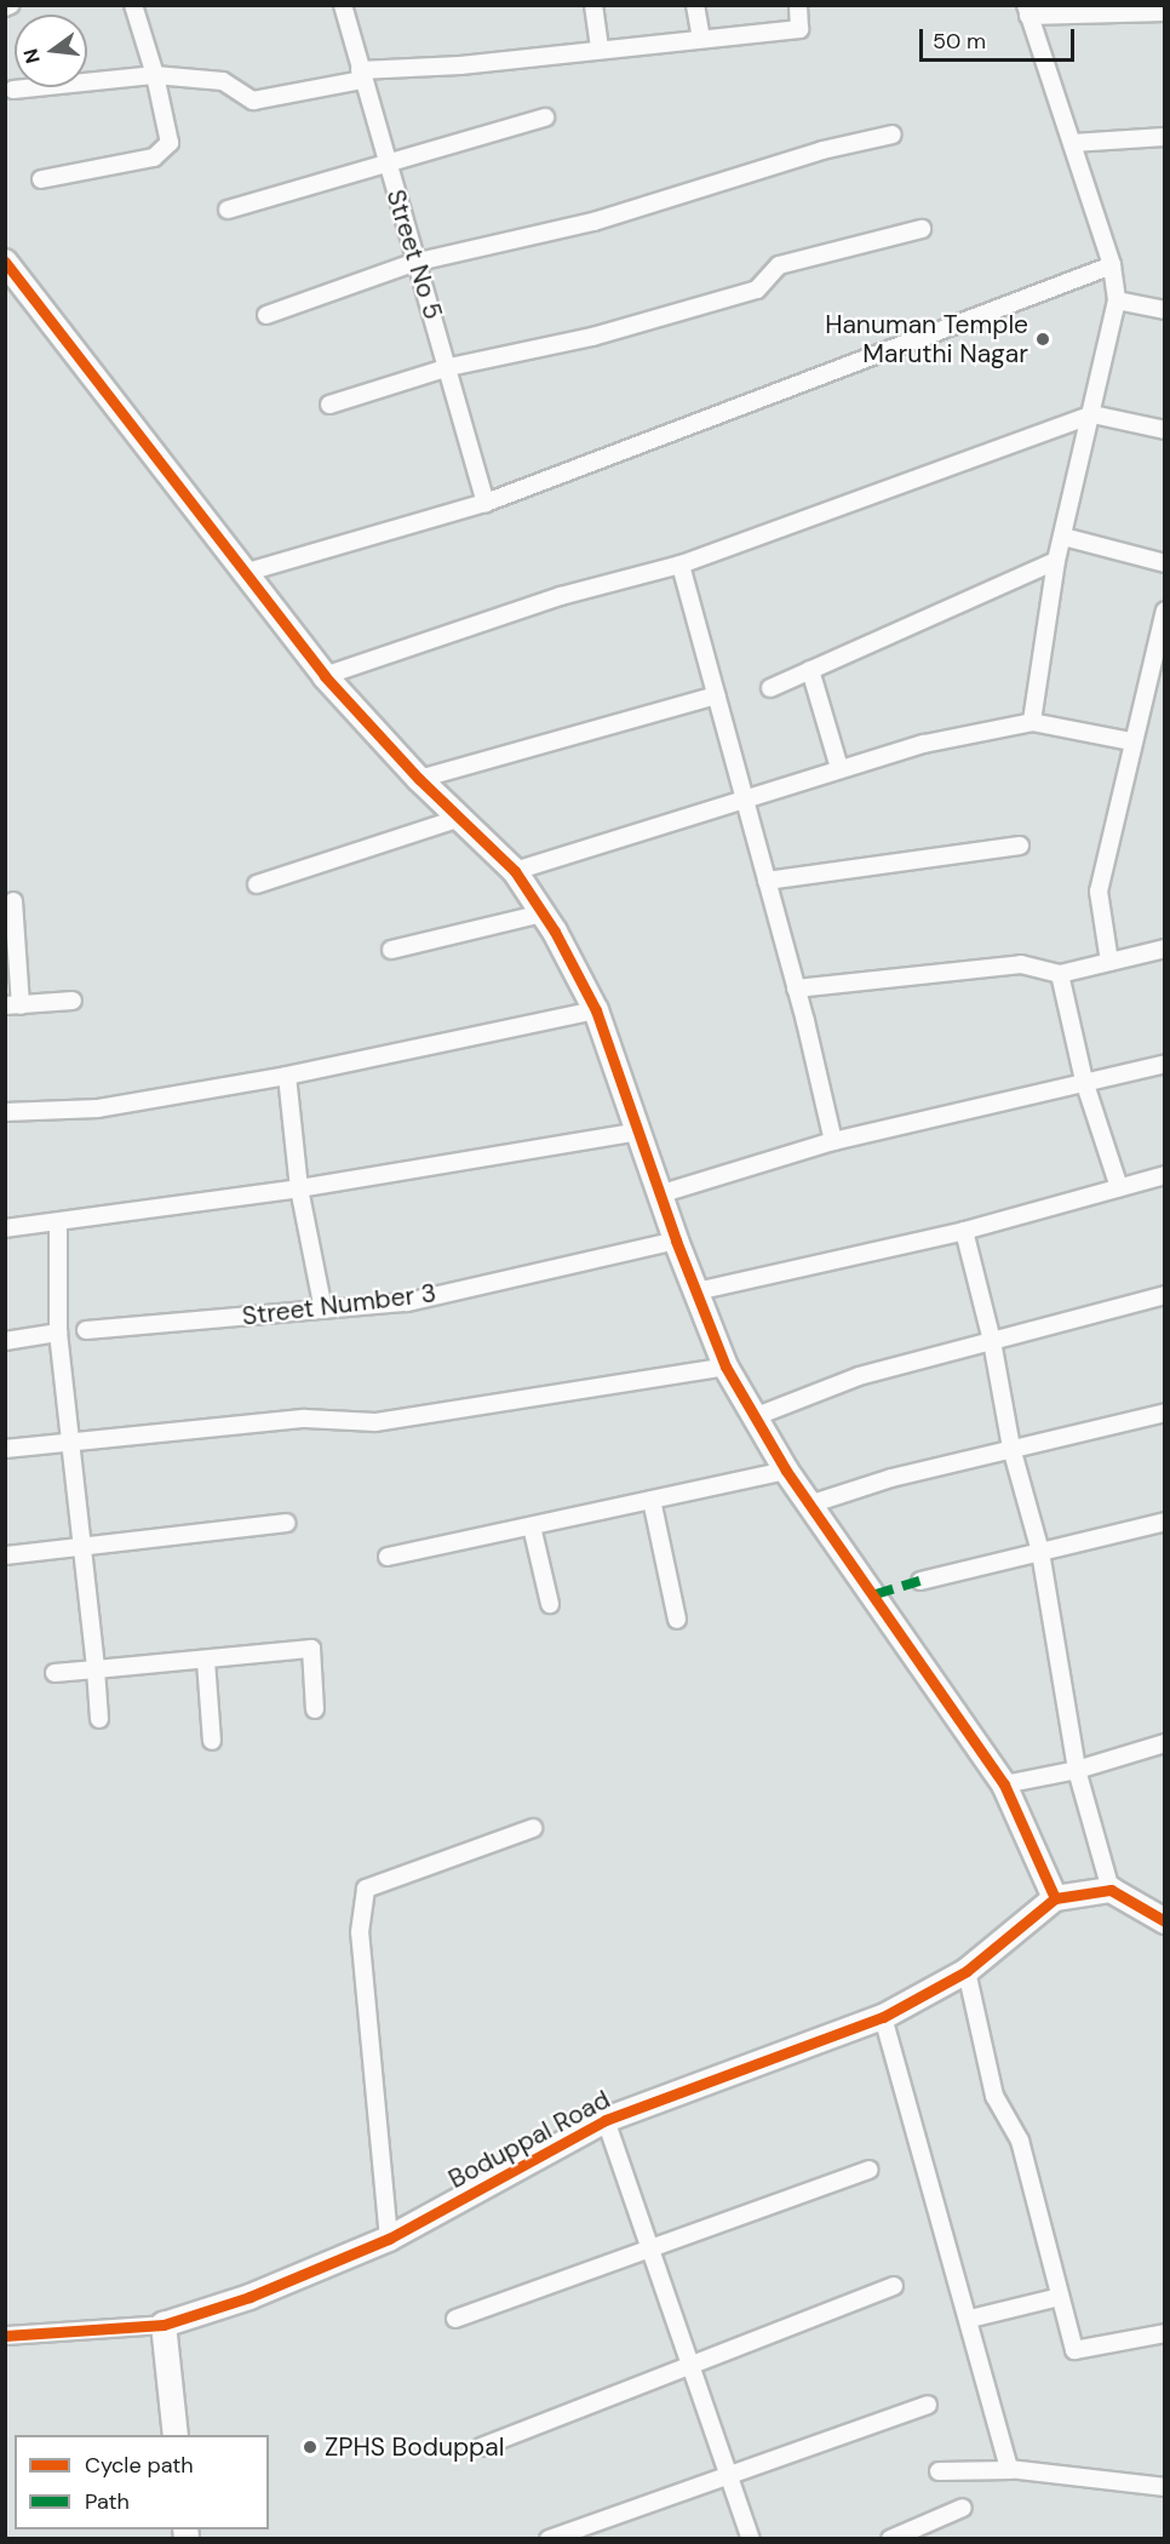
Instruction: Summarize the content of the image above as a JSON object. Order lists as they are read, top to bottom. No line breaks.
{"streets":{"street":["Street No 5","Street Number 3","Boduppal Road"]},"places":["Hanuman Temple Maruthi Nagar","ZPHS Boduppal"],"legend":["Cycle path","Path"],"scale_bar":"50 m","north":"left"}
